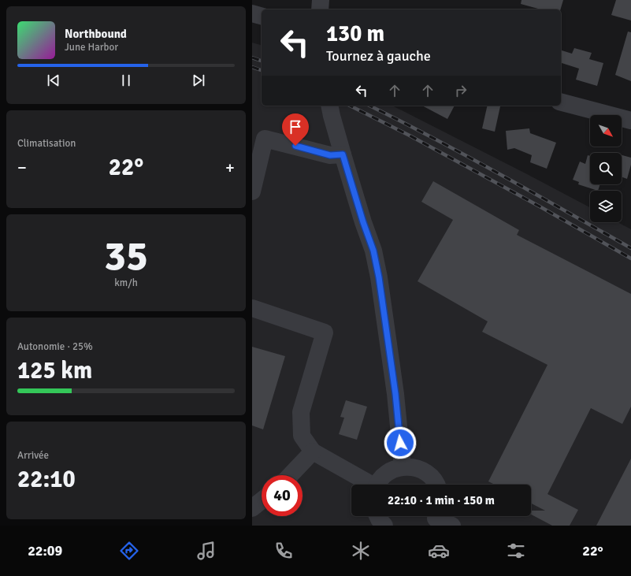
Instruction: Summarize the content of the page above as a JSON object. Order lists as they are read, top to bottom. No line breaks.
{"north":"bottom right","page":{"turn":["130 m","Tournez à gauche"],"song":["Northbound","June Harbor"],"tile":["Climatisation",["35","km/h"],["Autonomie · 25%","125 km"],["Arrivée","22:10"]],"heat":["−","22°","+"],"limit":"40","trip":"22:10 · 1 min · 150 m","tabs":["22:09","22°"]}}
